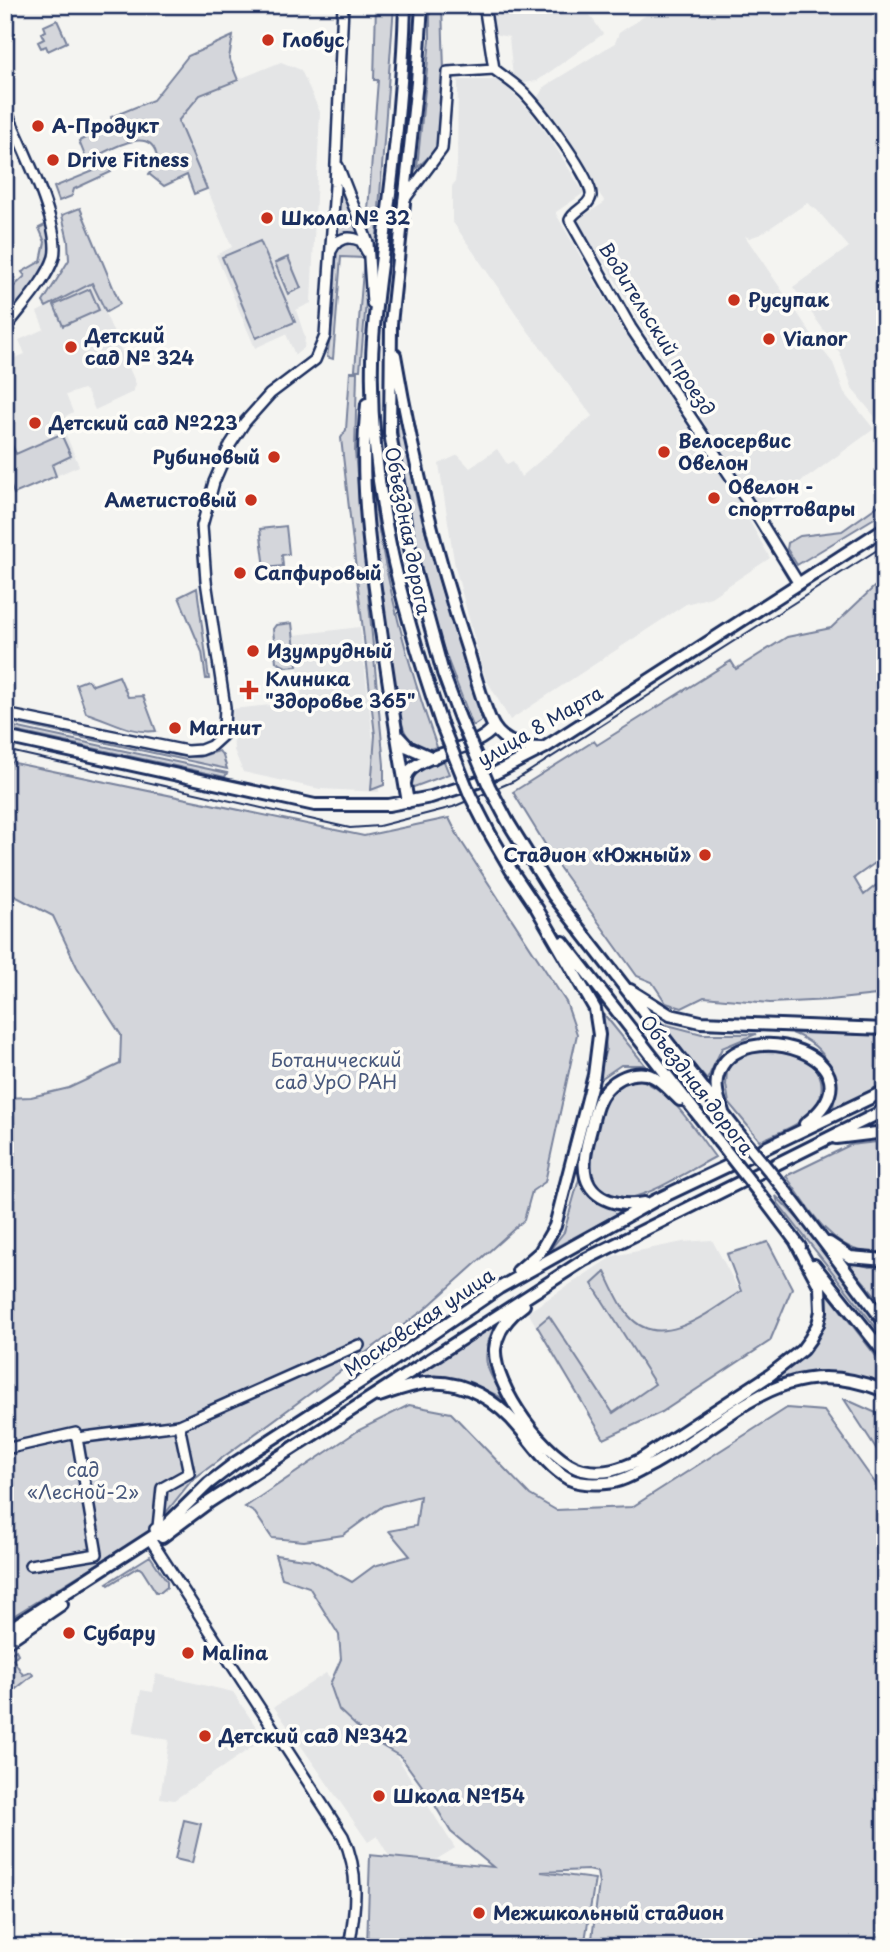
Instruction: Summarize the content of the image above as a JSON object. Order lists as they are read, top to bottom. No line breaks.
{"streets":{"main road":["Объездная дорога","улица 8 Марта","Московская улица"],"street":["Водительский проезд"]},"crossings":[["Водительский проезд","улица 8 Марта"]],"parks":["Ботанический сад УрО РАН","сад «Лесной-2»"],"places":{"other":["Глобус","А-Продукт","Drive Fitness","Школа № 32","Русупак","Vianor","Детский сад № 324","Детский сад №223","Велосервис Овелон","Рубиновый","Овелон - спорттовары","Аметистовый","Сапфировый","Изумрудный","Магнит","Стадион «Южный»","Субару","Malina","Детский сад №342","Школа №154","Межшкольный стадион"],"health":["Клиника \"Здоровье 365\""]}}
